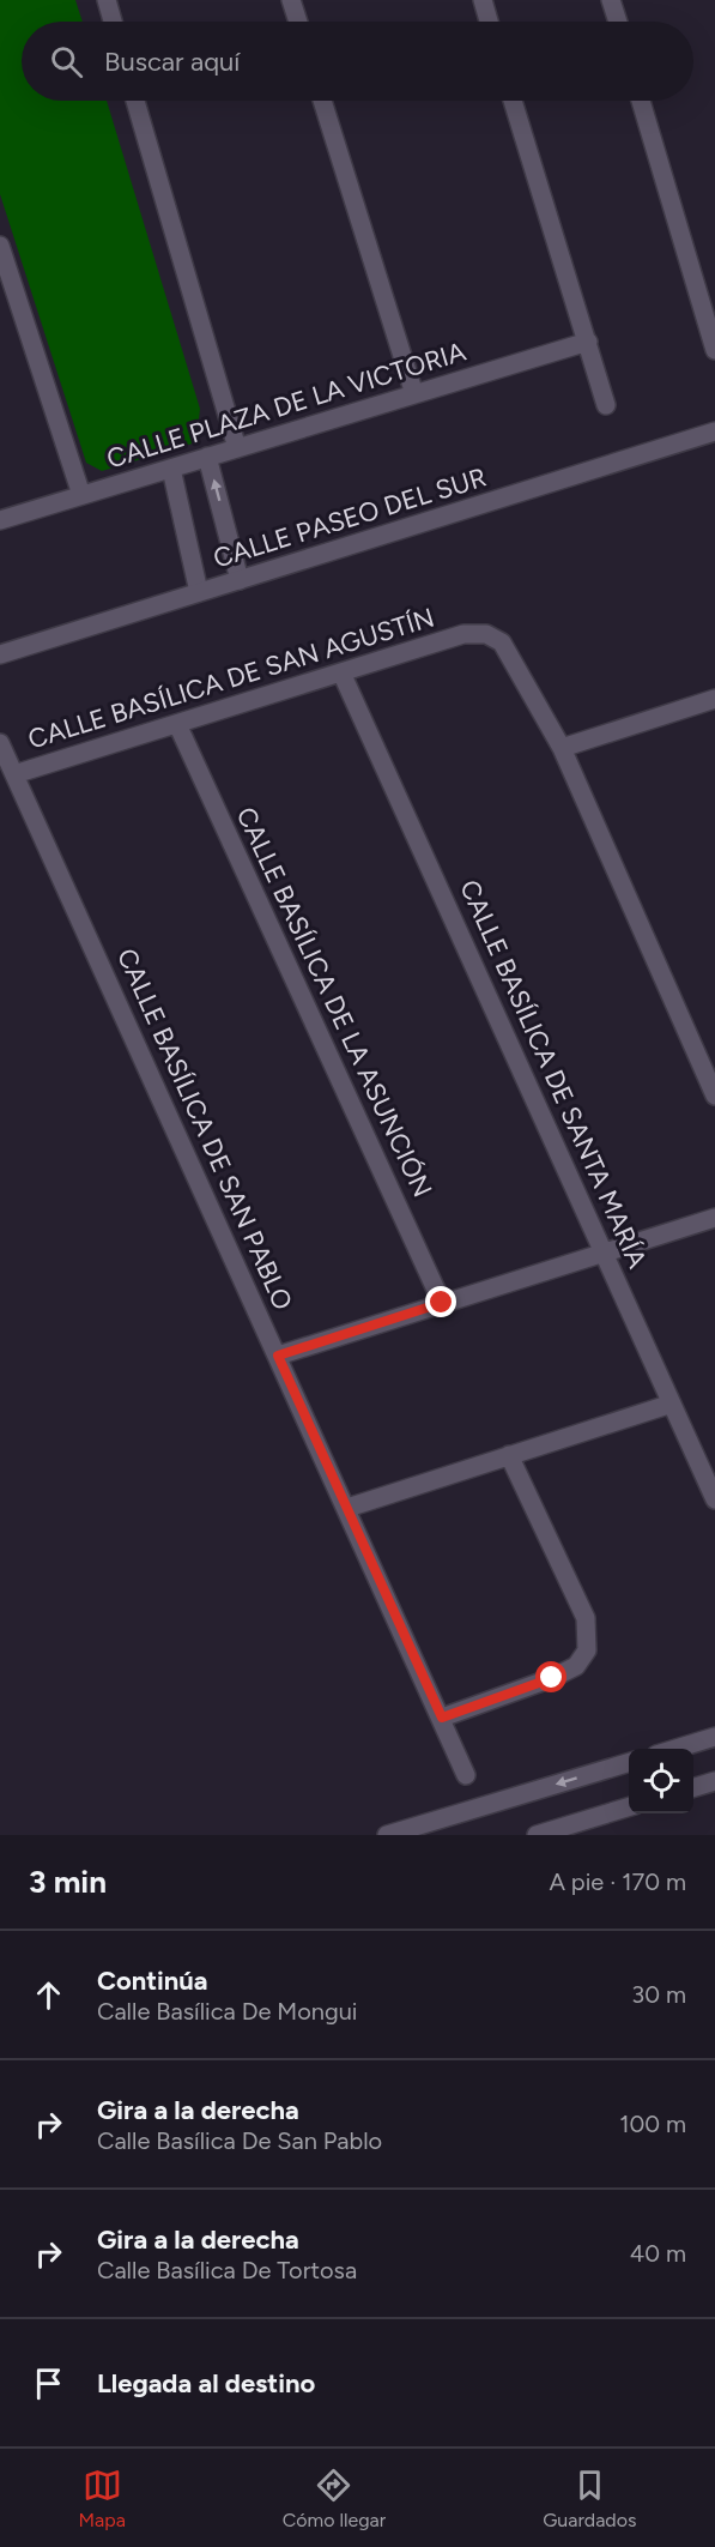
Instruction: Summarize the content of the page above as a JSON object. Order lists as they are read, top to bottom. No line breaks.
{"streets":{"street":["CALLE PLAZA DE LA VICTORIA","CALLE PASEO DEL SUR","CALLE BASÍLICA DE SAN AGUSTÍN","CALLE BASÍLICA DE LA ASUNCIÓN","CALLE BASÍLICA DE SANTA MARÍA","CALLE BASÍLICA DE SAN PABLO"]},"crossings":[["CALLE BASÍLICA DE SAN AGUSTÍN","CALLE BASÍLICA DE LA ASUNCIÓN"],["CALLE BASÍLICA DE SAN AGUSTÍN","CALLE BASÍLICA DE SANTA MARÍA"],["CALLE BASÍLICA DE SAN AGUSTÍN","CALLE BASÍLICA DE SAN PABLO"]],"page":{"search":"Buscar aquí","heading":["3 min","A pie · 170 m"],"list":[["Continúa","Calle Basílica De Mongui","30 m"],["Gira a la derecha","Calle Basílica De San Pablo","100 m"],["Gira a la derecha","Calle Basílica De Tortosa","40 m"],"Llegada al destino"],"nav":["Mapa","Cómo llegar","Guardados"]}}
